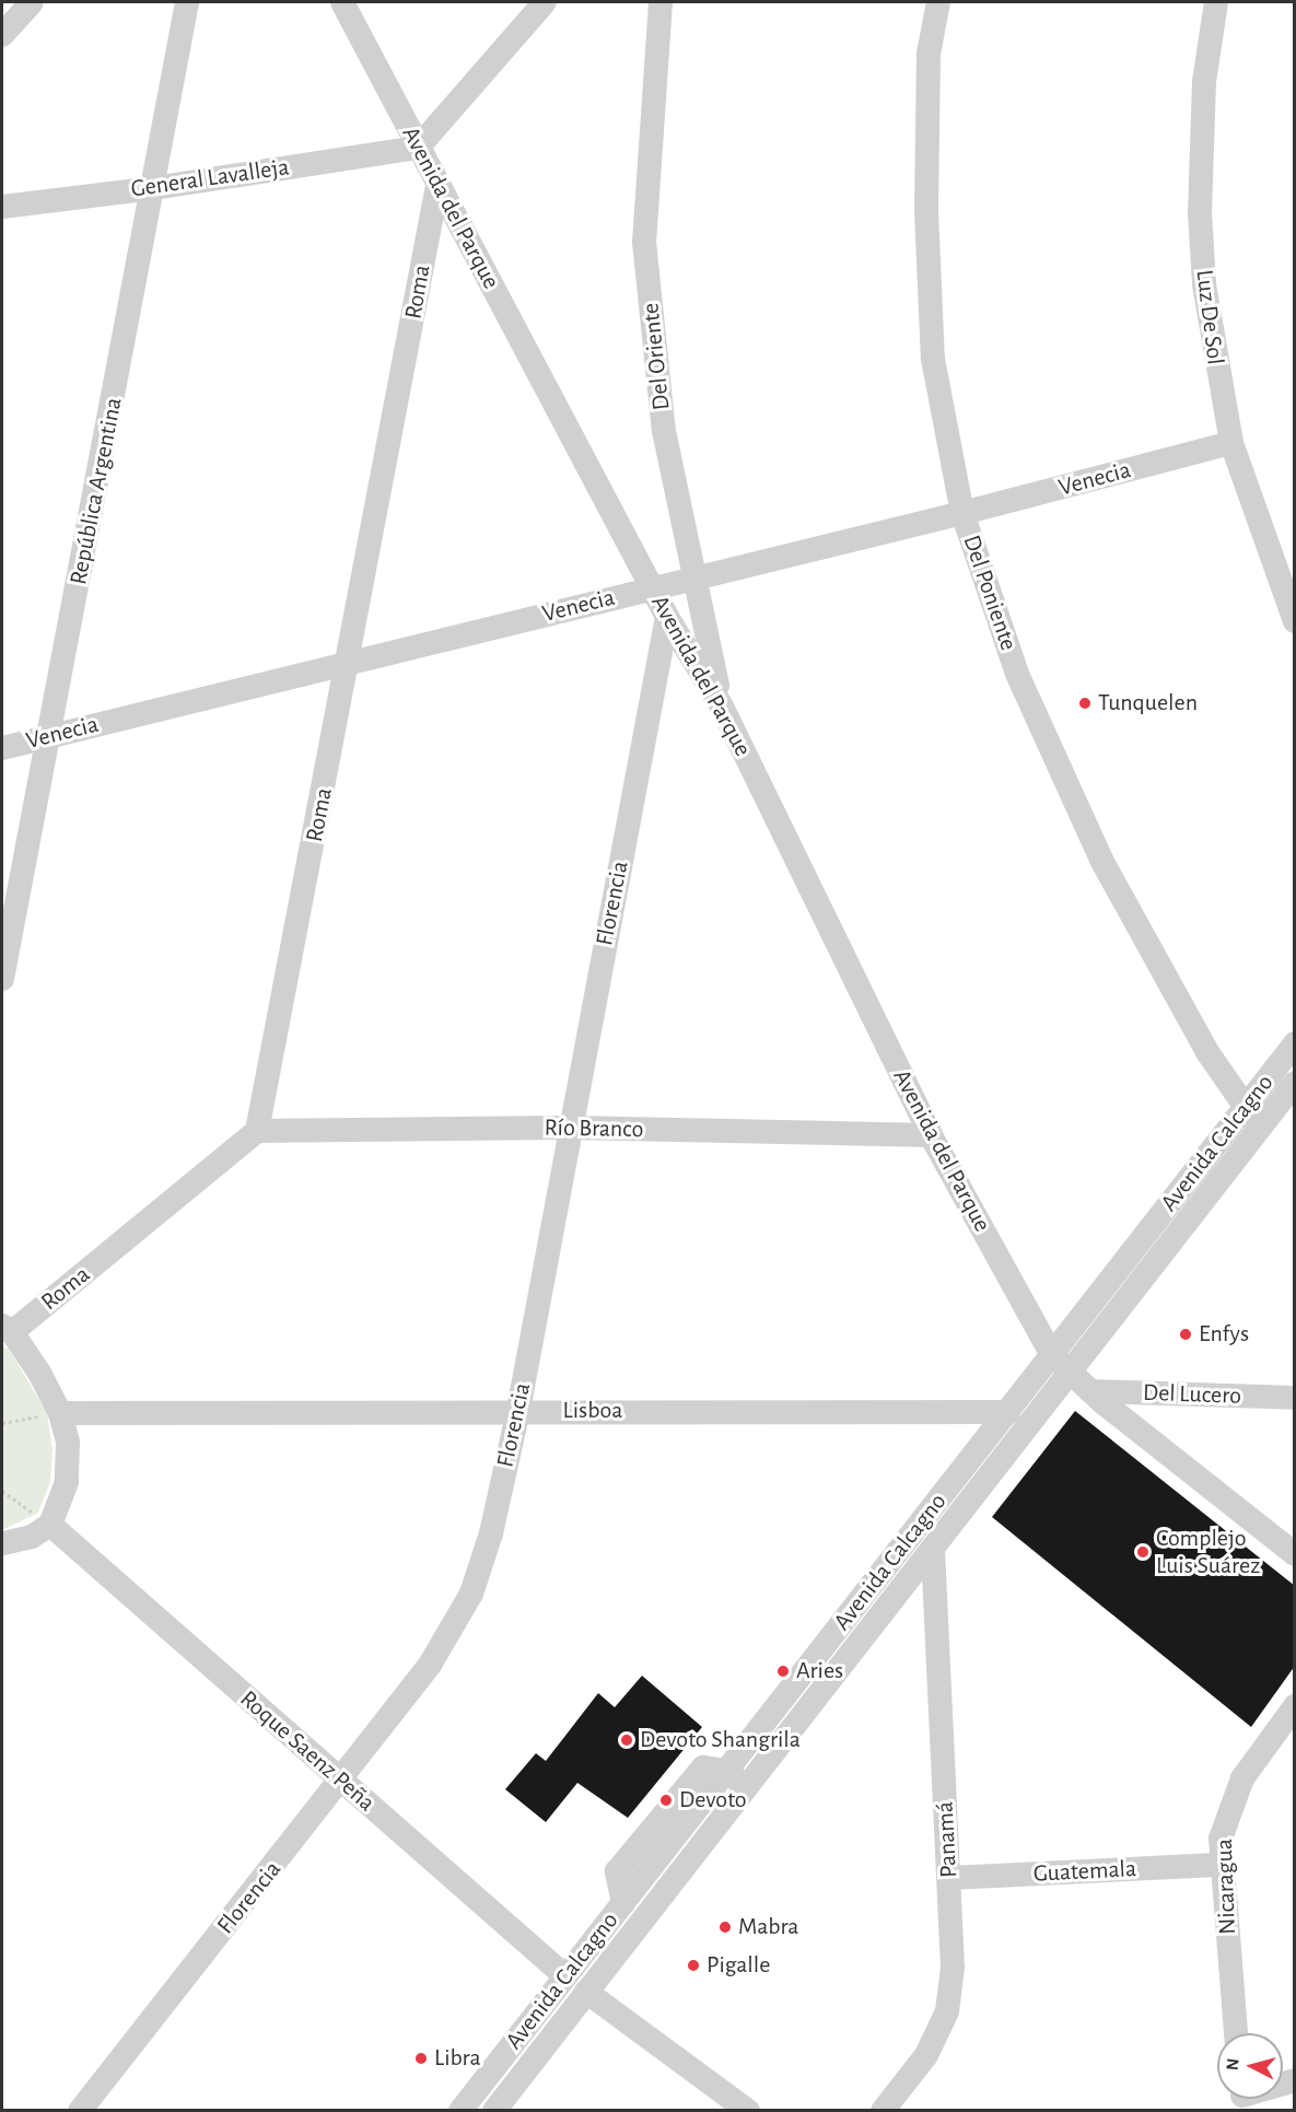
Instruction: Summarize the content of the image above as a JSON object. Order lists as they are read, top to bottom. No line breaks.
{"streets":{"street":["General Lavalleja","Avenida del Parque","Roma","Luz De Sol","Del Oriente","Venecia","República Argentina","Del Poniente","Florencia","Río Branco","Avenida Calcagno","Del Lucero","Lisboa","Roque Saenz Peña","Panamá","Guatemala","Nicaragua"]},"crossings":[["General Lavalleja","Avenida del Parque"],["General Lavalleja","República Argentina"],["Avenida del Parque","Roma"],["Avenida del Parque","Del Oriente"],["Avenida del Parque","Venecia"],["Avenida del Parque","Florencia"],["Avenida del Parque","Río Branco"],["Avenida del Parque","Avenida Calcagno"],["Avenida del Parque","Del Lucero"],["Roma","Venecia"],["Roma","Río Branco"],["Luz De Sol","Venecia"],["Del Oriente","Venecia"],["Venecia","República Argentina"],["Venecia","Del Poniente"],["Del Poniente","Avenida Calcagno"],["Florencia","Río Branco"],["Florencia","Lisboa"],["Florencia","Roque Saenz Peña"],["Avenida Calcagno","Lisboa"],["Avenida Calcagno","Roque Saenz Peña"],["Avenida Calcagno","Panamá"],["Panamá","Guatemala"],["Guatemala","Nicaragua"]],"places":["Tunquelen","Enfys","Complejo Luis Suárez","Aries","Devoto Shangrila","Devoto","Mabra","Pigalle","Libra"],"north":"left"}
